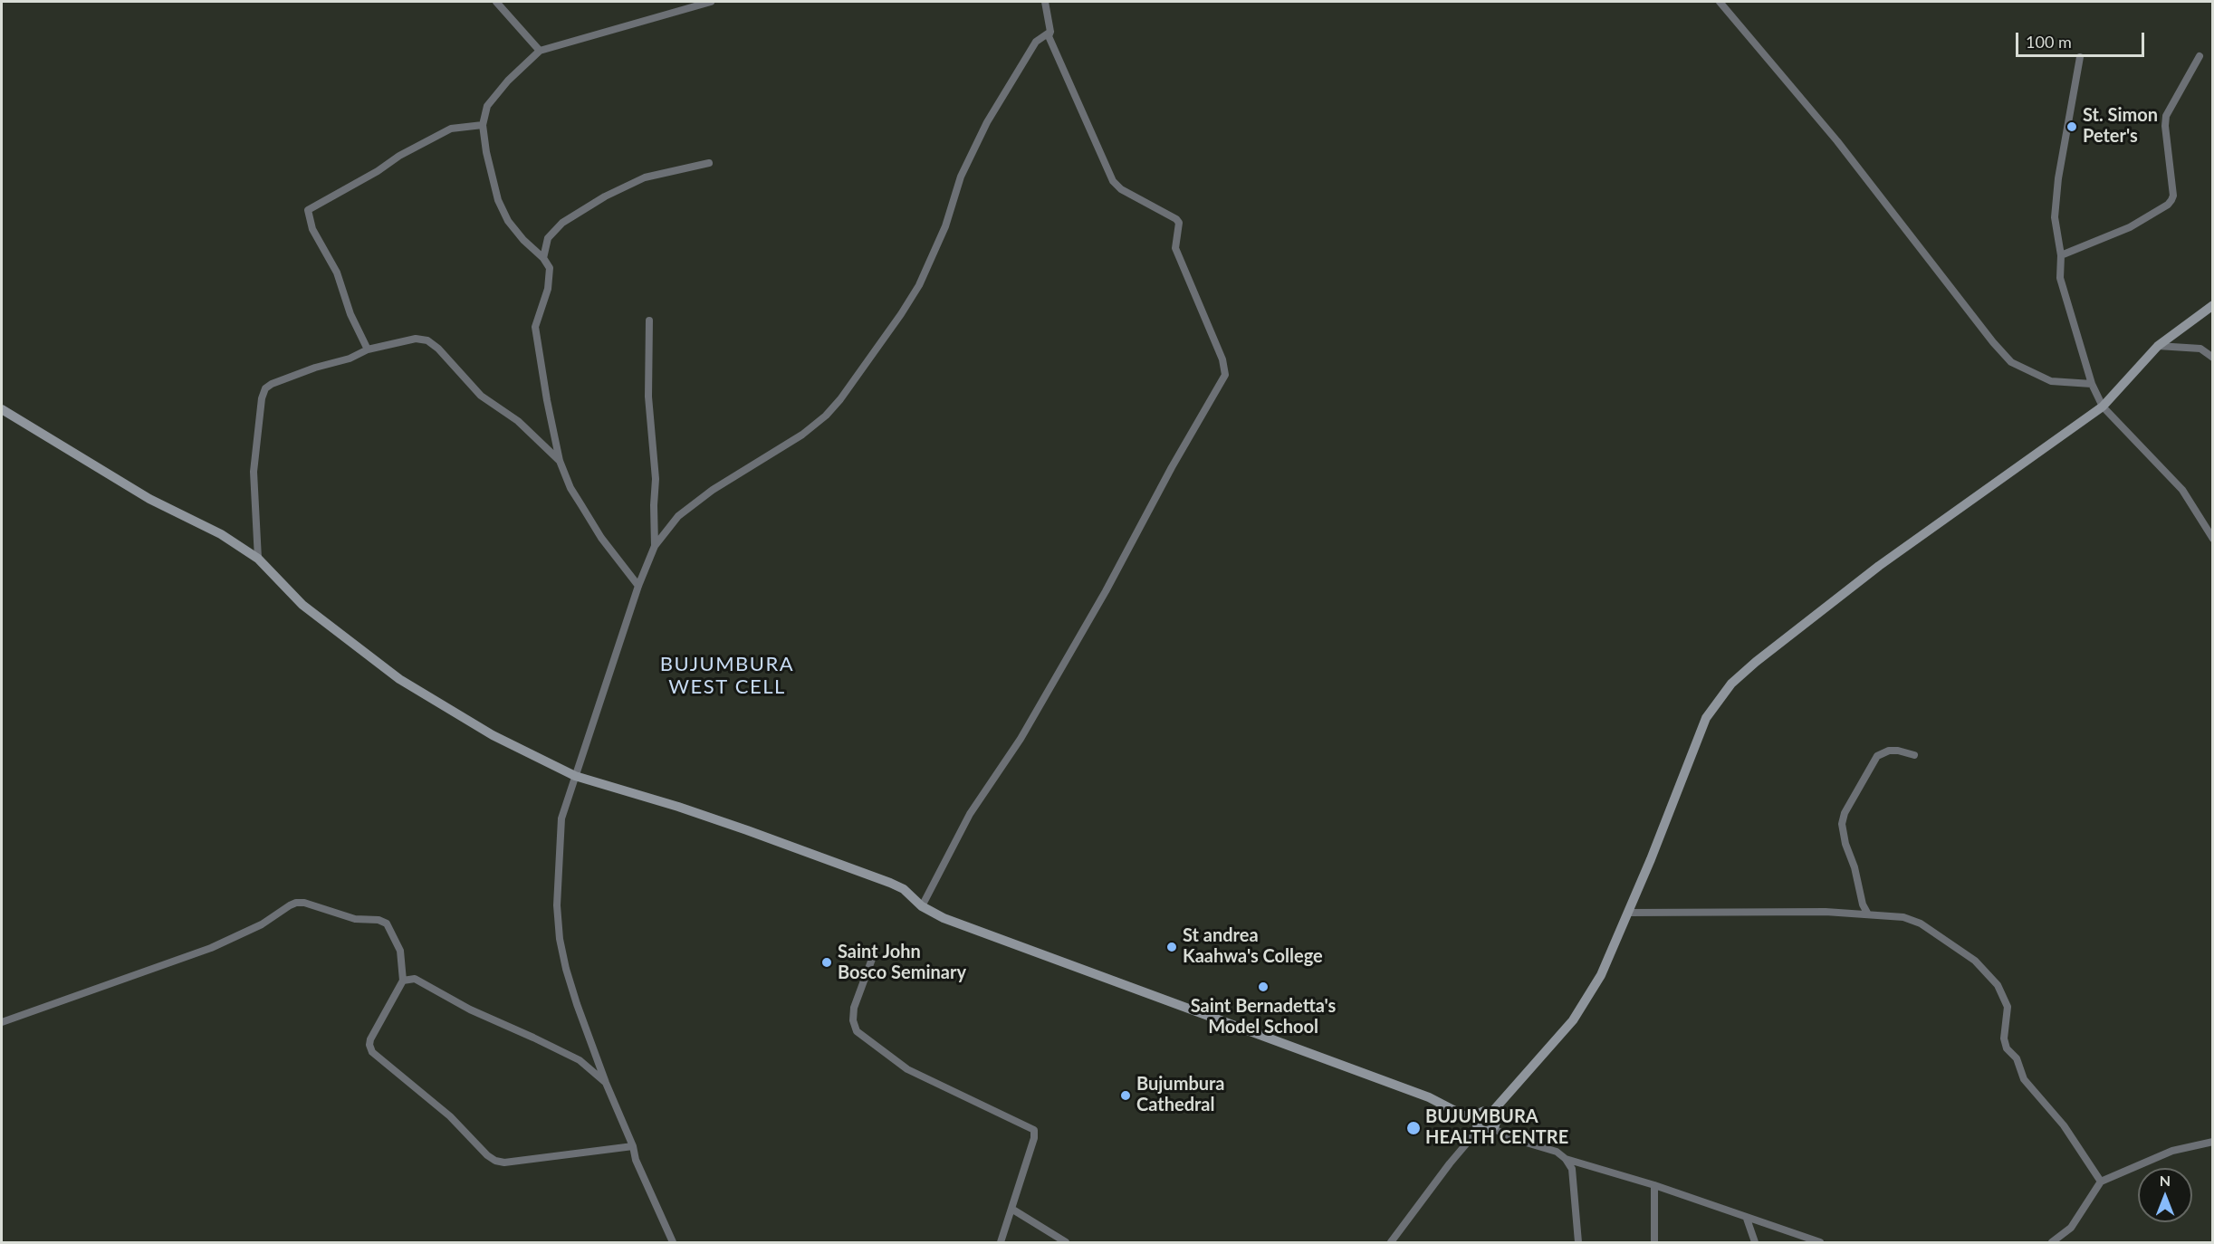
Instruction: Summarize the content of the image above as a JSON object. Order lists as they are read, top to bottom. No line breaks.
{"districts":["BUJUMBURA WEST CELL"],"places":["St. Simon Peter's","St andrea Kaahwa's College","Saint John Bosco Seminary","Saint Bernadetta's Model School","Bujumbura Cathedral","BUJUMBURA HEALTH CENTRE"],"scale_bar":"100 m","north":"top"}
